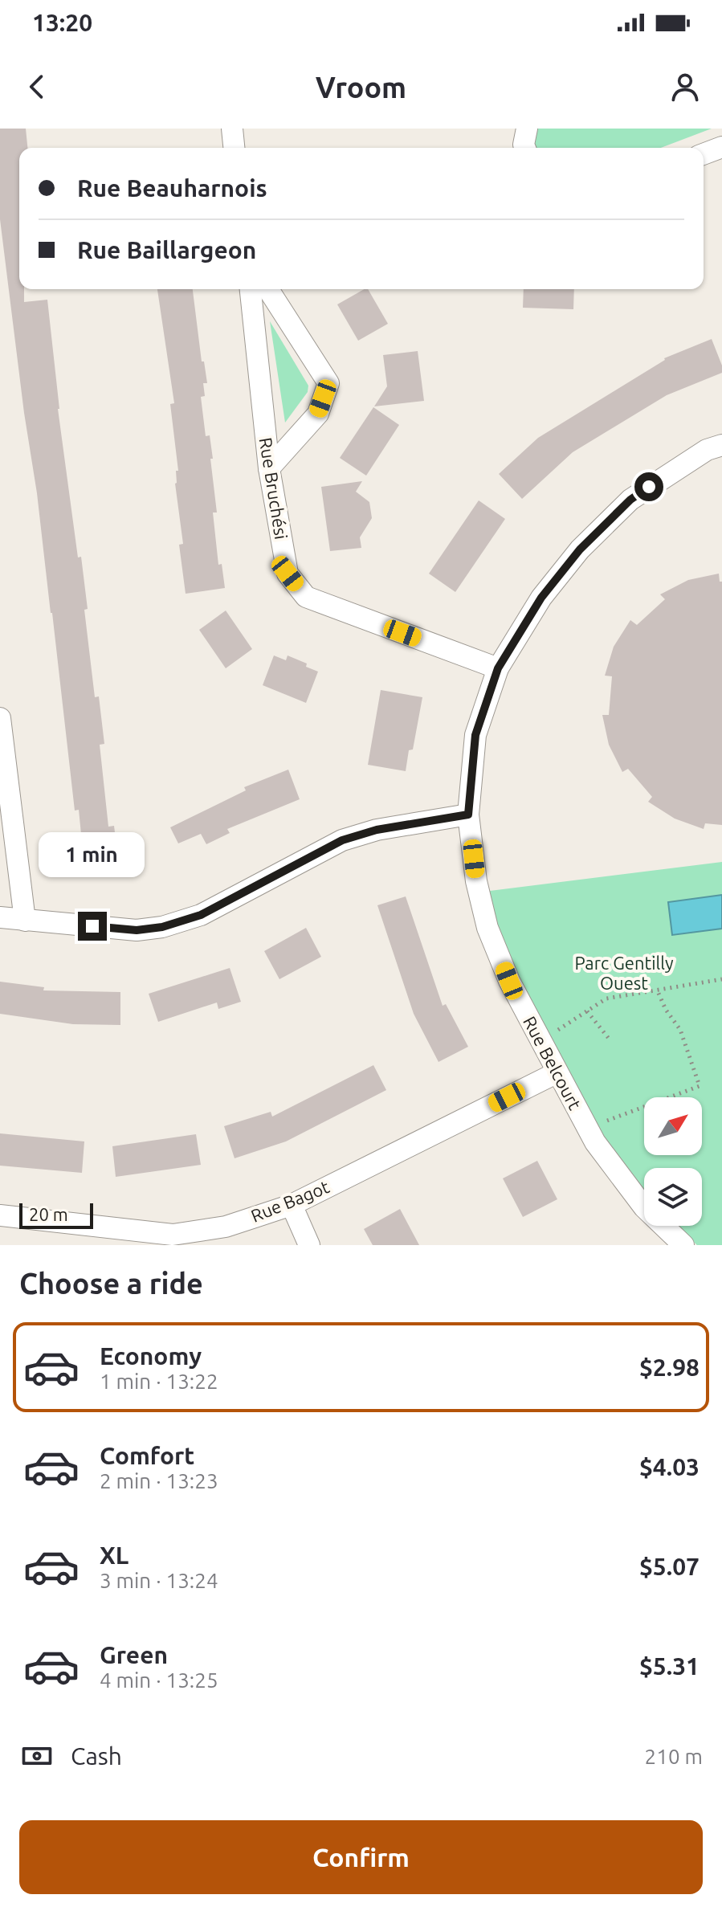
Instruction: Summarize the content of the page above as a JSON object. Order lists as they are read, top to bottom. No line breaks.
{"streets":{"street":["Rue Bruchési","Rue Belcourt","Rue Bagot"]},"crossings":[["Rue Bruchési","Rue Belcourt"],["Rue Belcourt","Rue Bagot"]],"parks":["Parc Gentilly Ouest"],"scale_bar":"20 m","north":"top right","page":{"status":"13:20","header":"Vroom","banner":["Rue Beauharnois","Rue Baillargeon"],"bubble":"1 min","scale":"20 m","heading":"Choose a ride","list":[{"name":"Economy","note":"1 min · 13:22","value":"$2.98"},{"name":"Comfort","note":"2 min · 13:23","value":"$4.03"},{"name":"XL","note":"3 min · 13:24","value":"$5.07"},{"name":"Green","note":"4 min · 13:25","value":"$5.31"}],"pay":["Cash","210 m"],"buttons":"Confirm"}}
